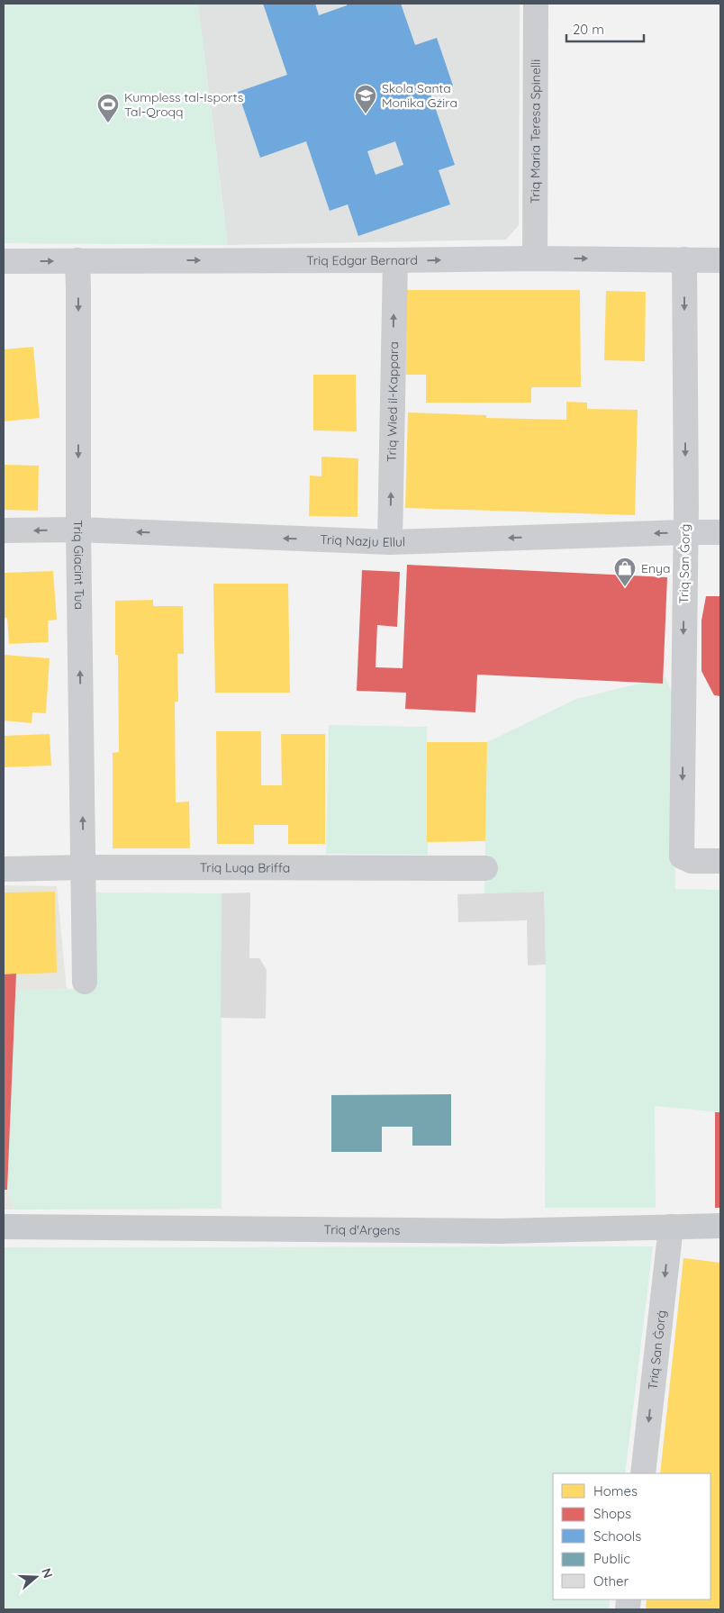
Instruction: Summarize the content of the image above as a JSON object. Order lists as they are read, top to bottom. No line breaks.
{"streets":{"main road":["Triq d'Argens"],"street":["Triq Maria Teresa Spinelli","Triq Edgar Bernard","Triq Wied il-Kappara","Triq Nazju Ellul","Triq Giacint Tua","Triq San Ġorġ","Triq Luqa Briffa"]},"crossings":[["Triq Maria Teresa Spinelli","Triq Edgar Bernard"],["Triq Edgar Bernard","Triq Wied il-Kappara"],["Triq Edgar Bernard","Triq Giacint Tua"],["Triq Edgar Bernard","Triq San Ġorġ"],["Triq Wied il-Kappara","Triq Nazju Ellul"],["Triq Nazju Ellul","Triq Giacint Tua"],["Triq Nazju Ellul","Triq San Ġorġ"],["Triq Giacint Tua","Triq Luqa Briffa"],["Triq San Ġorġ","Triq d'Argens"]],"one_way":["Triq Edgar Bernard","Triq Wied il-Kappara","Triq Nazju Ellul","Triq San Ġorġ"],"places":{"school or university":["Skola Santa Monika Gżira"],"sports":["Kumpless tal-Isports Tal-Qroqq"],"shop":["Enya"]},"legend":["Homes","Shops","Schools","Public","Other"],"scale_bar":"20 m","north":"right"}
